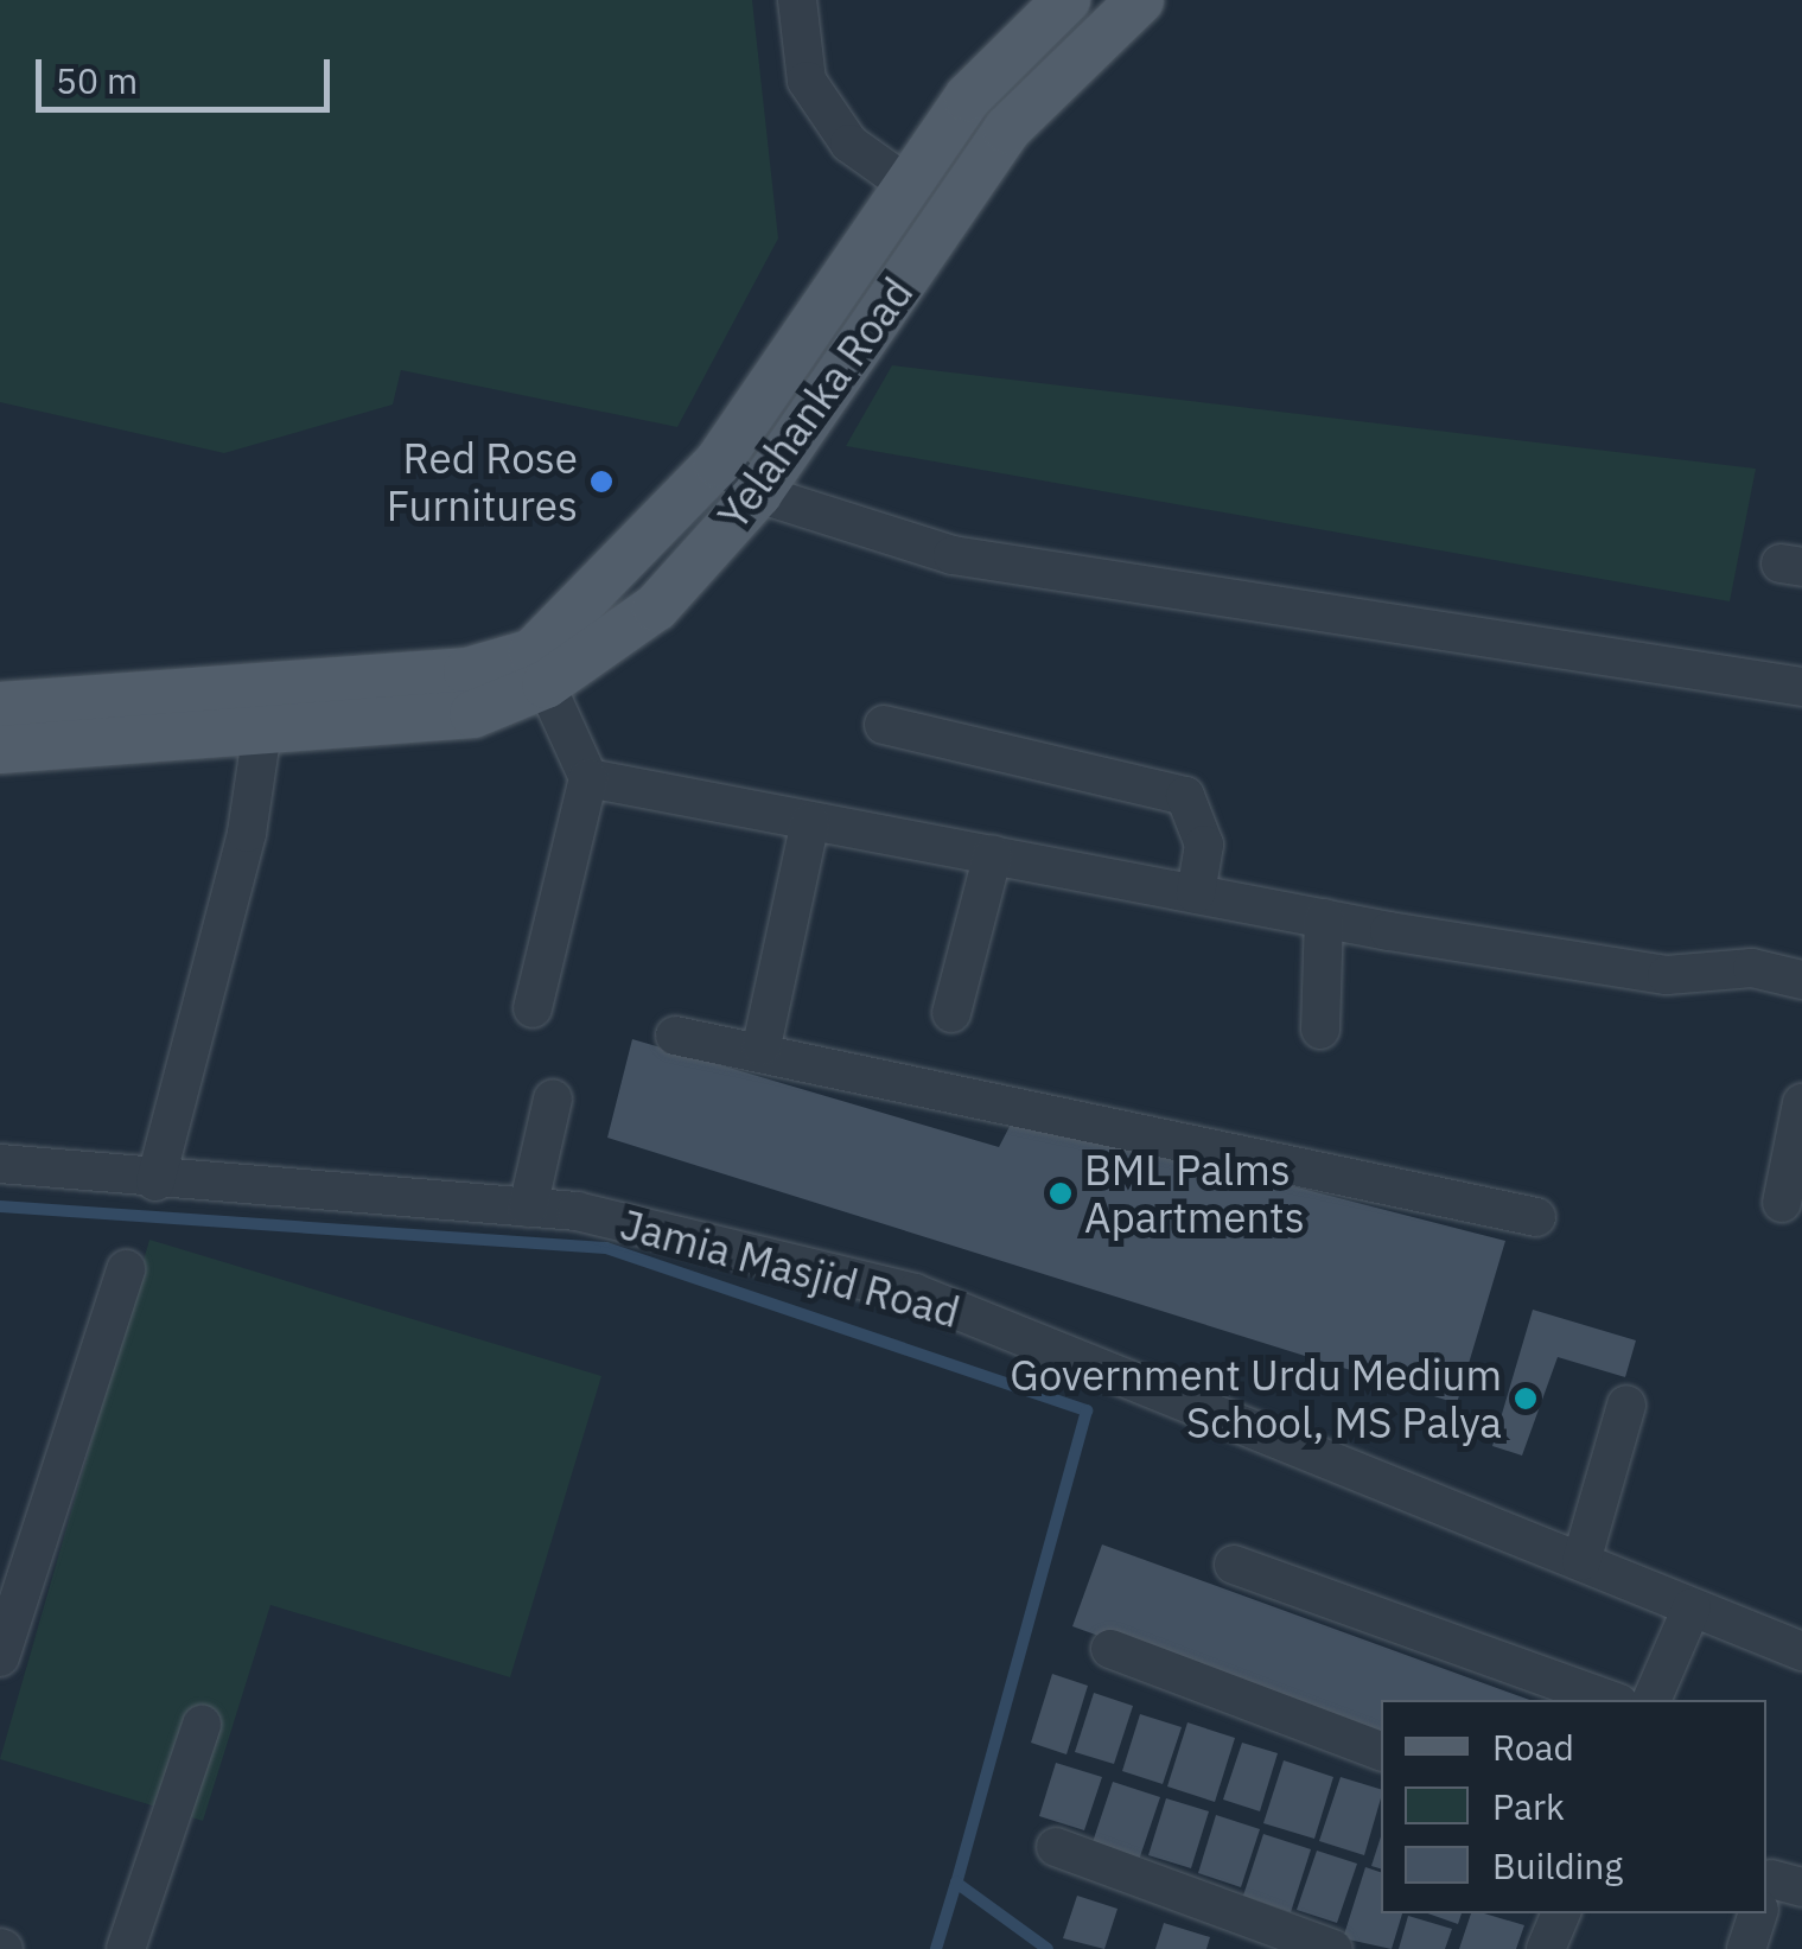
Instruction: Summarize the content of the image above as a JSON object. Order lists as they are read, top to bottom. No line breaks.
{"streets":{"main road":["Yelahanka Road"],"street":["Jamia Masjid Road"]},"places":["Red Rose Furnitures","BML Palms Apartments","Government Urdu Medium School, MS Palya"],"legend":["Road","Park","Building"],"scale_bar":"50 m"}
